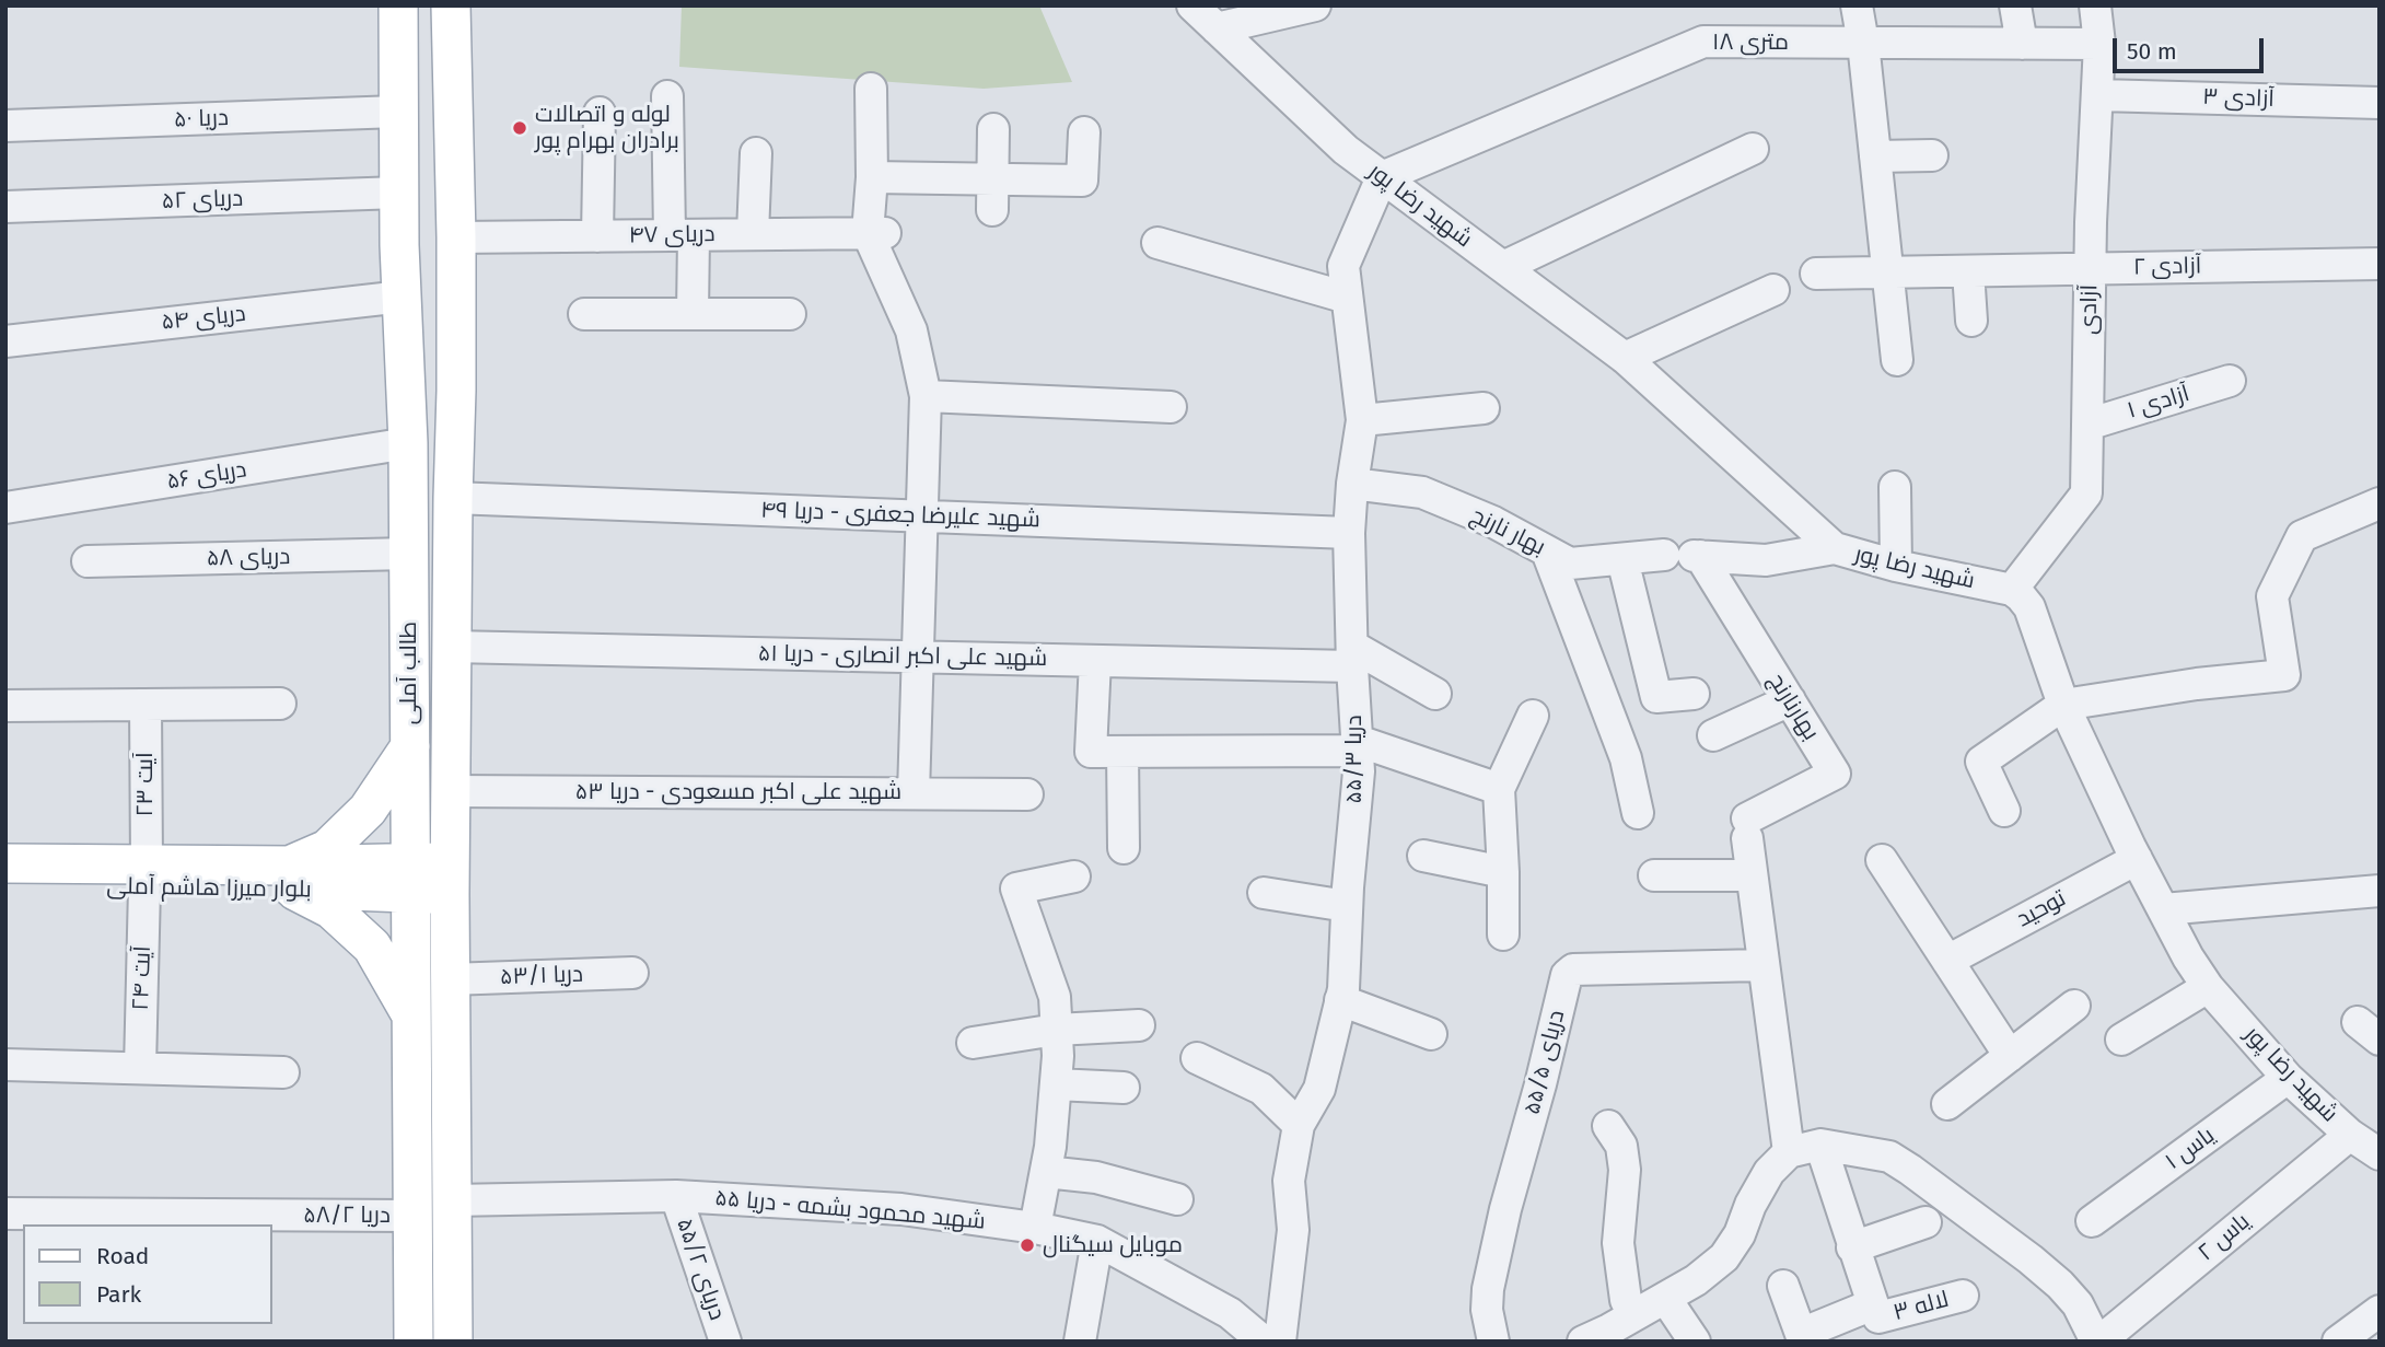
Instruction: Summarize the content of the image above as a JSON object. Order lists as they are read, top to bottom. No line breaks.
{"streets":{"main road":["طالب آملی","بلوار میرزا هاشم آملی"],"street":["۱۸ متری","آزادی ۳","دریا ۵۰","دریای ۵۲","شهید رضا پور","دریای ۴۷","آزادی ۲","آزادی","دریای ۵۴","آزادی ۱","دریای ۵۶","شهید علیرضا جعفری - دریا ۴۹","بهار نارنج","دریای ۵۸","شهید علی اکبر انصاری - دریا ۵۱","بهارنارنج","دریا ۵۵/۳","آیت ۲۳","شهید علی اکبر مسعودی - دریا ۵۳","توحید","دریا ۵۳/۱","آیت ۲۴","دریای ۵۵/۵","یاس ۱","شهید محمود بشمه - دریا ۵۵","دریا ۵۸/۲","یاس ۲","دریای ۵۵/۲","لاله ۳"]},"crossings":[["۱۸ متری","شهید رضا پور"],["۱۸ متری","آزادی"],["۱۸ متری","دریا ۵۵/۳"],["آزادی ۳","آزادی"],["دریا ۵۰","طالب آملی"],["دریای ۵۲","طالب آملی"],["شهید رضا پور","آزادی"],["شهید رضا پور","بهار نارنج"],["شهید رضا پور","دریا ۵۵/۳"],["شهید رضا پور","توحید"],["شهید رضا پور","یاس ۱"],["شهید رضا پور","یاس ۲"],["دریای ۴۷","طالب آملی"],["آزادی ۲","آزادی"],["آزادی","آزادی ۱"],["دریای ۵۴","طالب آملی"],["دریای ۵۶","طالب آملی"],["شهید علیرضا جعفری - دریا ۴۹","طالب آملی"],["شهید علیرضا جعفری - دریا ۴۹","دریا ۵۵/۳"],["بهار نارنج","بهارنارنج"],["بهار نارنج","دریا ۵۵/۳"],["دریای ۵۸","طالب آملی"],["شهید علی اکبر انصاری - دریا ۵۱","طالب آملی"],["شهید علی اکبر انصاری - دریا ۵۱","دریا ۵۵/۳"],["طالب آملی","شهید علی اکبر مسعودی - دریا ۵۳"],["طالب آملی","بلوار میرزا هاشم آملی"],["طالب آملی","دریا ۵۳/۱"],["طالب آملی","شهید محمود بشمه - دریا ۵۵"],["طالب آملی","دریا ۵۸/۲"],["آیت ۲۳","بلوار میرزا هاشم آملی"],["آیت ۲۳","آیت ۲۴"],["بلوار میرزا هاشم آملی","آیت ۲۴"],["شهید محمود بشمه - دریا ۵۵","دریای ۵۵/۲"]],"places":["لوله و اتصالات برادران بهرام پور","موبایل سیگنال"],"legend":["Road","Park"],"scale_bar":"50 m"}
